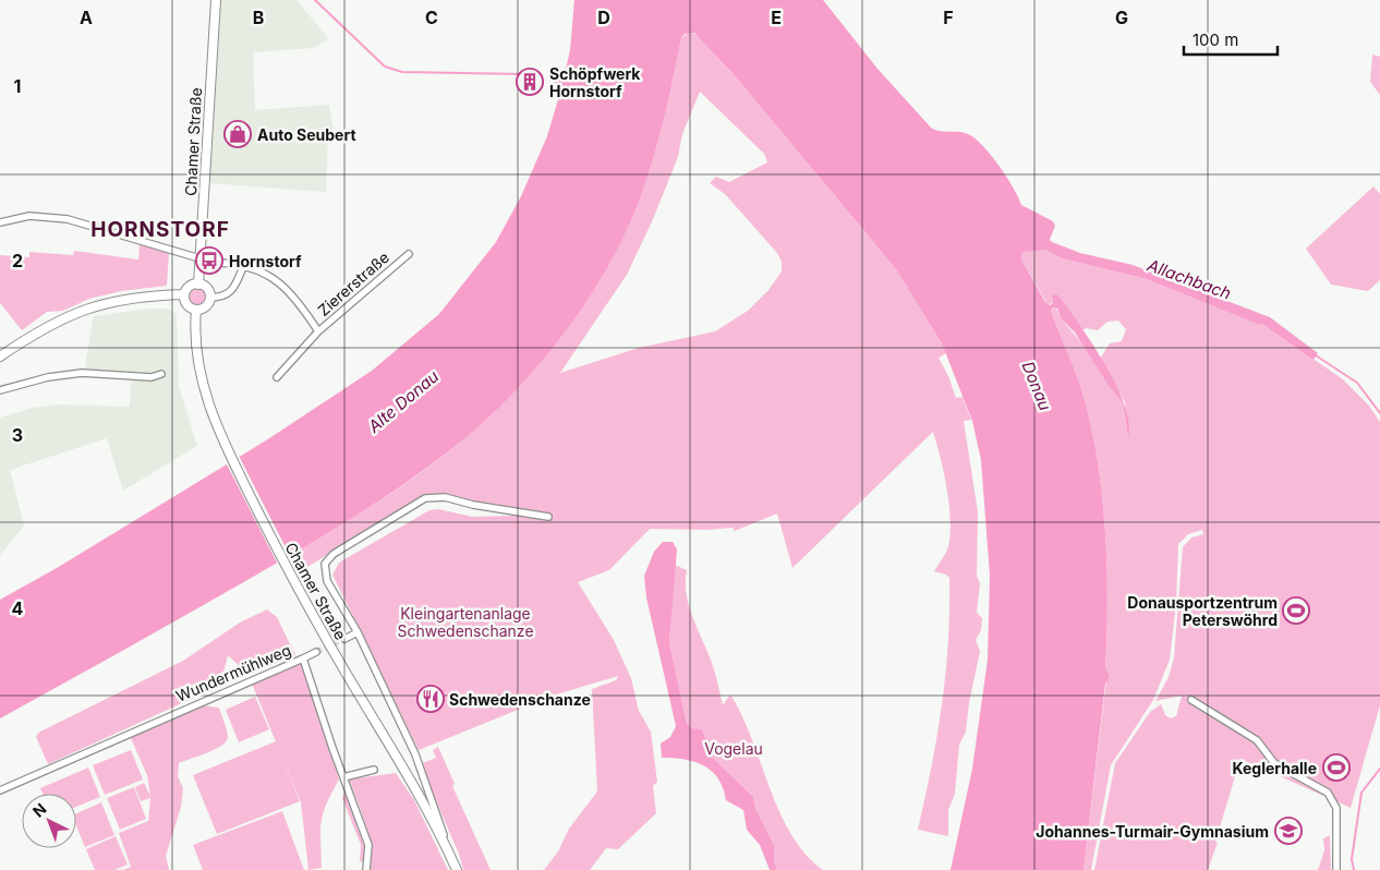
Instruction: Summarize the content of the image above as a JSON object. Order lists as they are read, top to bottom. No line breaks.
{"streets":{"main road":["Chamer Straße"],"street":["Ziererstraße","Wundermühlweg"]},"districts":["HORNSTORF"],"water":["Allachbach","Donau","Alte Donau"],"parks":["Kleingartenanlage Schwedenschanze","Vogelau"],"places":{"building":["Schöpfwerk Hornstorf"],"shop":["Auto Seubert"],"bus stop":["Hornstorf"],"sports":["Donausportzentrum Peterswöhrd","Keglerhalle"],"restaurant":["Schwedenschanze"],"school or university":["Johannes-Turmair-Gymnasium"]},"scale_bar":"100 m","north":"top left","grid":{"columns":["A","B","C","D","E","F","G"],"rows":["1","2","3","4"]}}
